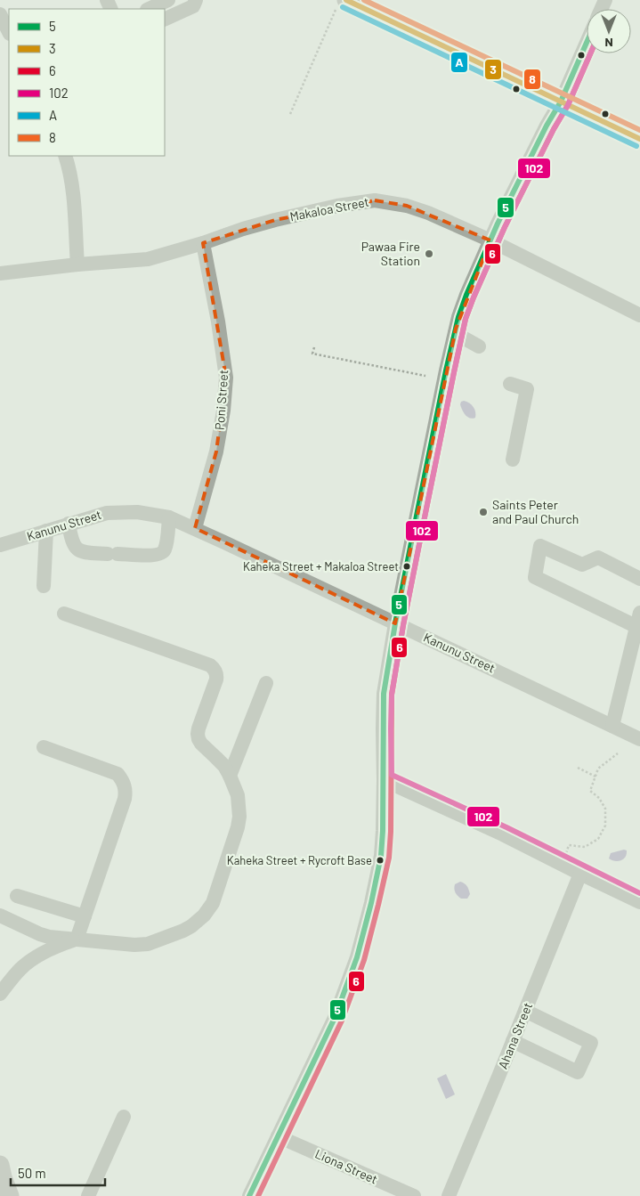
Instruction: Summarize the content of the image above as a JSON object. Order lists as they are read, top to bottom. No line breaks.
{"streets":{"street":["Makaloa Street","Poni Street","Kanunu Street","Ahana Street","Liona Street"]},"crossings":[["Makaloa Street","Poni Street"],["Poni Street","Kanunu Street"]],"places":["Pawaa Fire Station","Saints Peter and Paul Church","Kaheka Street + Makaloa Street","Kaheka Street + Rycroft Base"],"lines":["transit line 3","transit line 8","transit line A","transit line 5","transit line 6","transit line 102"],"legend":["5","3","6","102","A","8"],"scale_bar":"50 m","north":"bottom"}
